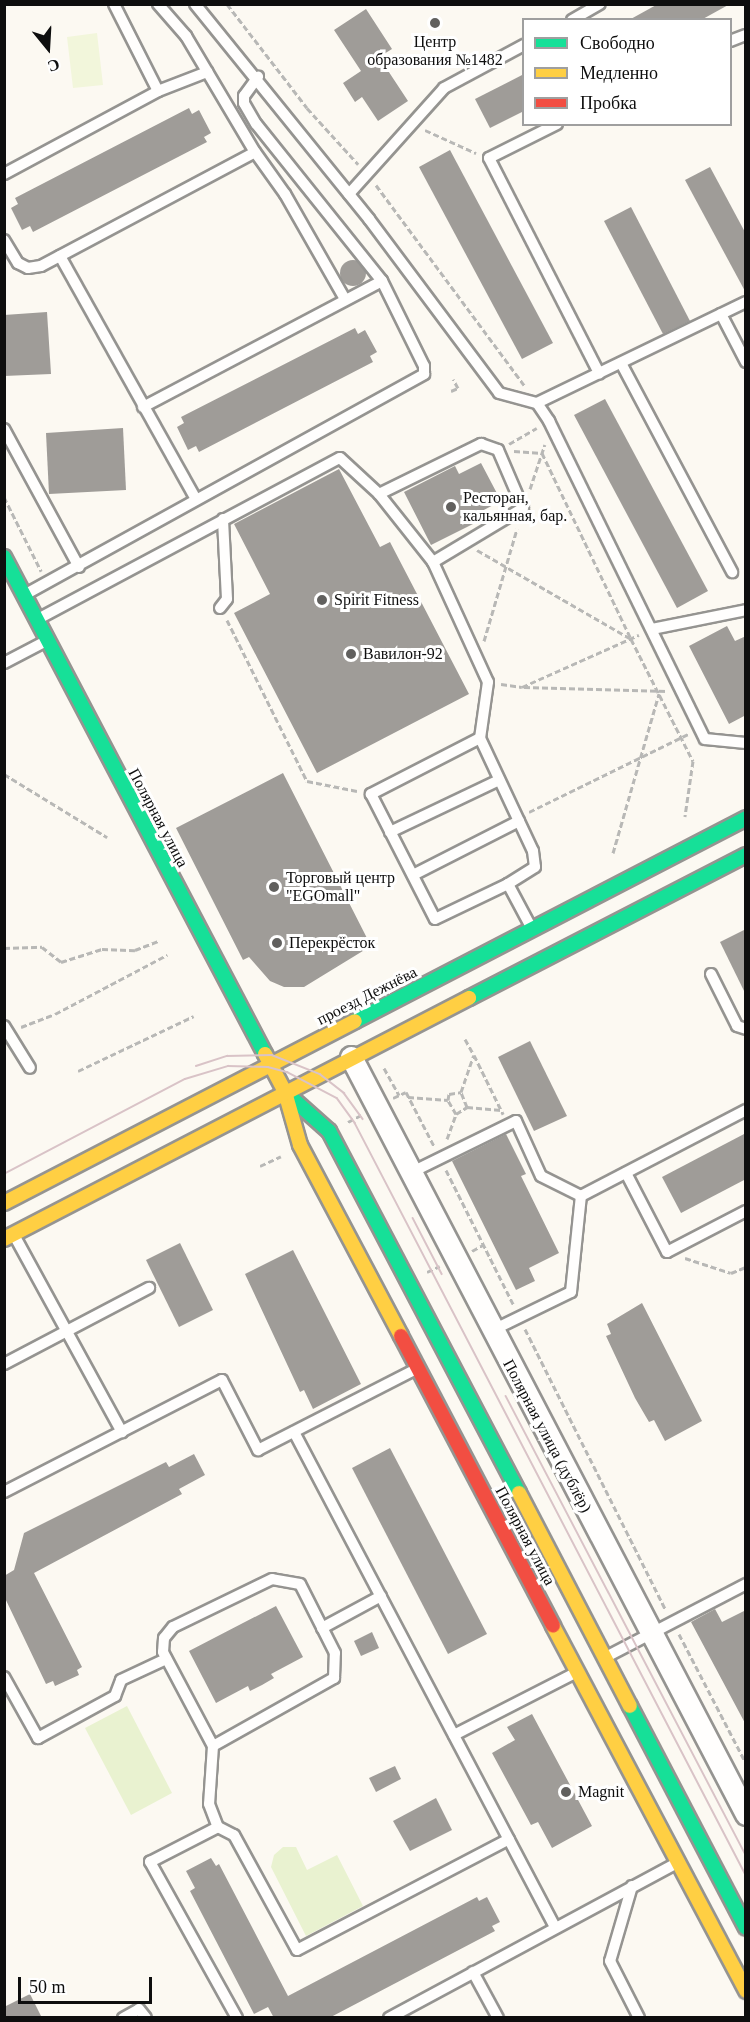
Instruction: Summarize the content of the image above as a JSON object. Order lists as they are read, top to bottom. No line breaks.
{"streets":{"main road":["Полярная улица","проезд Дежнёва"],"street":["Полярная улица (дублёр)"]},"crossings":[["Полярная улица","проезд Дежнёва"]],"places":["Центр образования №1482","Ресторан, кальянная, бар.","Spirit Fitness","Вавилон-92","Торговый центр \"EGOmall\"","Перекрёсток","Magnit"],"legend":["Свободно","Медленно","Пробка"],"scale_bar":"50 m","north":"bottom"}
